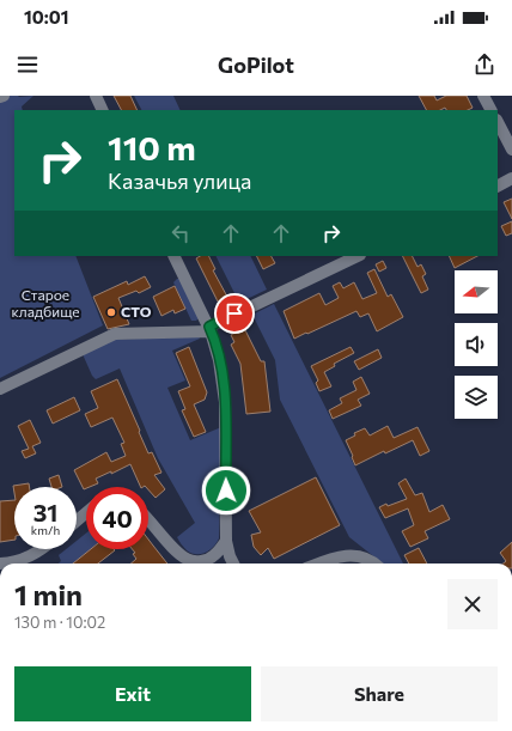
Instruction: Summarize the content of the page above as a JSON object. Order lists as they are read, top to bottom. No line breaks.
{"parks":["Старое кладбище"],"places":["СТО"],"north":"left","page":{"status":"10:01","header":"GoPilot","turn":["110 m","Казачья улица"],"speed":"31 km/h","limit":"40","heading":["1 min","130 m · 10:02"],"buttons":["Exit","Share"]}}
